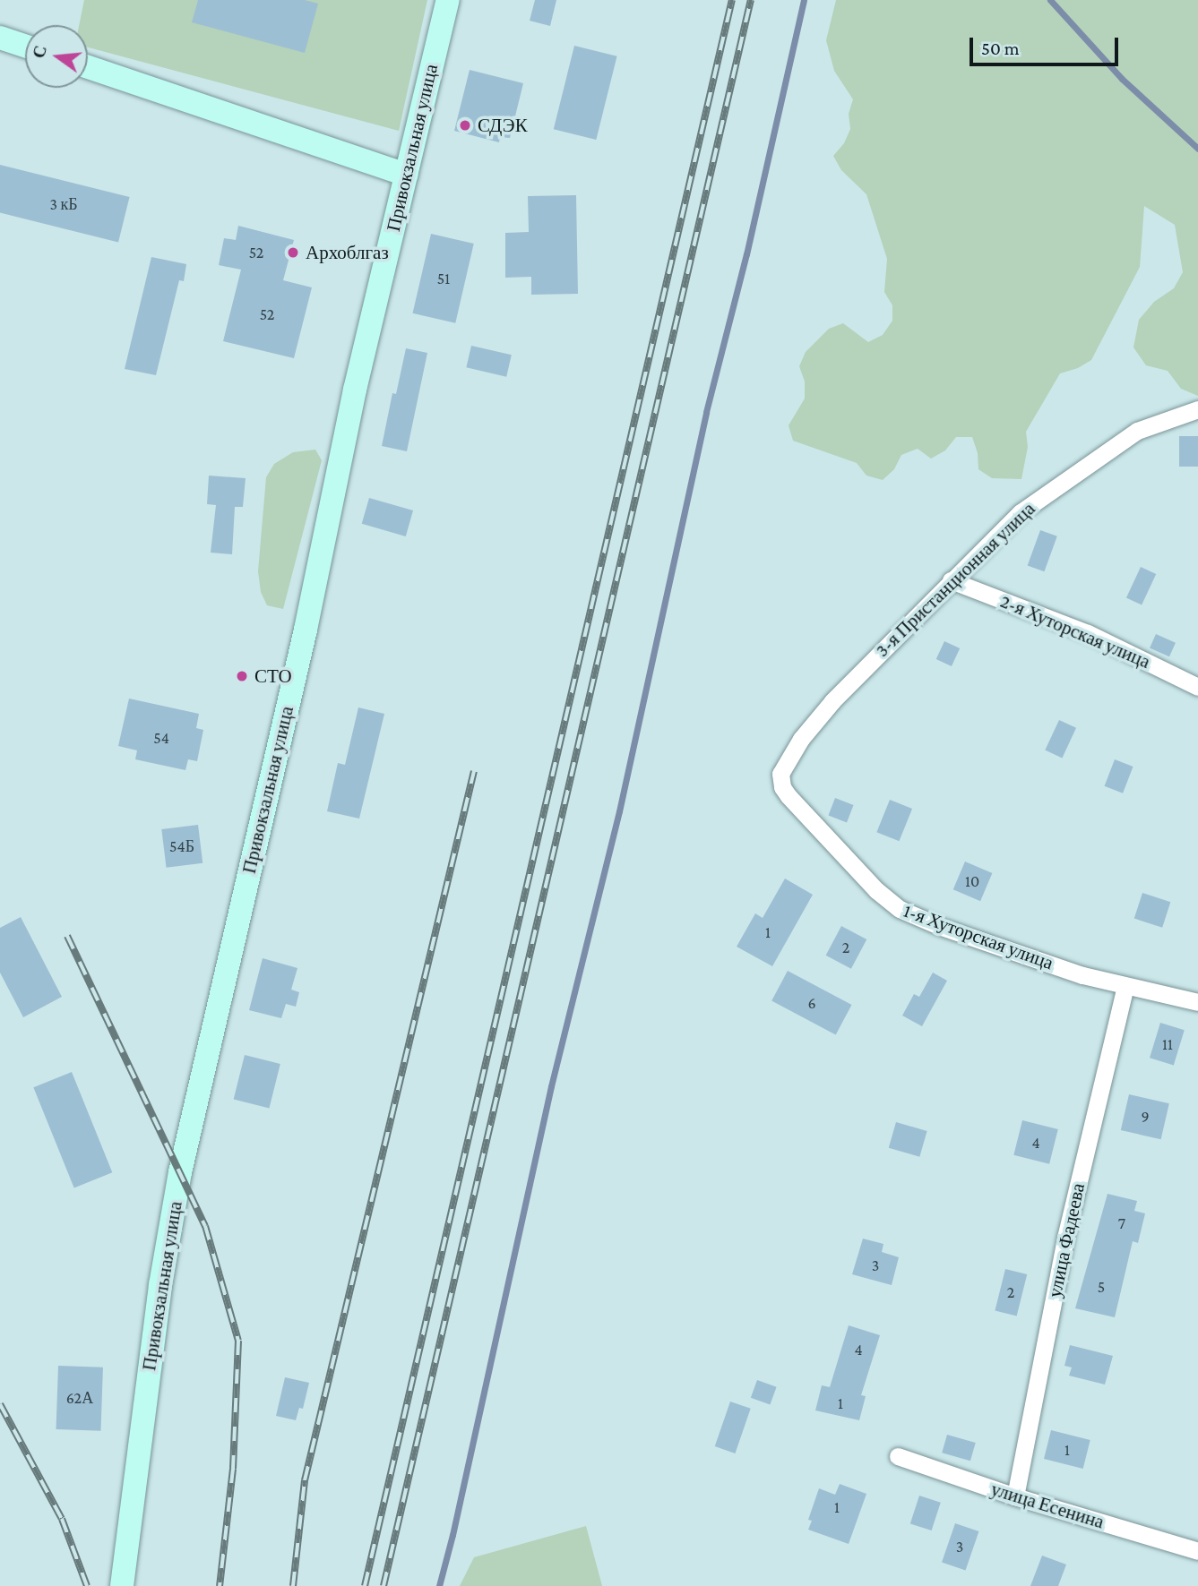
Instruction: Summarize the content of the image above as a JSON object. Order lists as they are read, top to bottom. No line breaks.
{"streets":{"street":["Привокзальная улица","3-я Пристанционная улица","2-я Хуторская улица","1-я Хуторская улица","улица Фадеева","улица Есенина"]},"crossings":[["3-я Пристанционная улица","2-я Хуторская улица"],["3-я Пристанционная улица","1-я Хуторская улица"],["1-я Хуторская улица","улица Фадеева"],["улица Фадеева","улица Есенина"]],"places":["СДЭК","Архоблгаз","СТО"],"house_numbers":["3 кБ","52","51","52","54","54Б","10","1","2","6","11","9","4","7","3","5","2","4","62А","1","1","1","3"],"scale_bar":"50 m","north":"left"}
